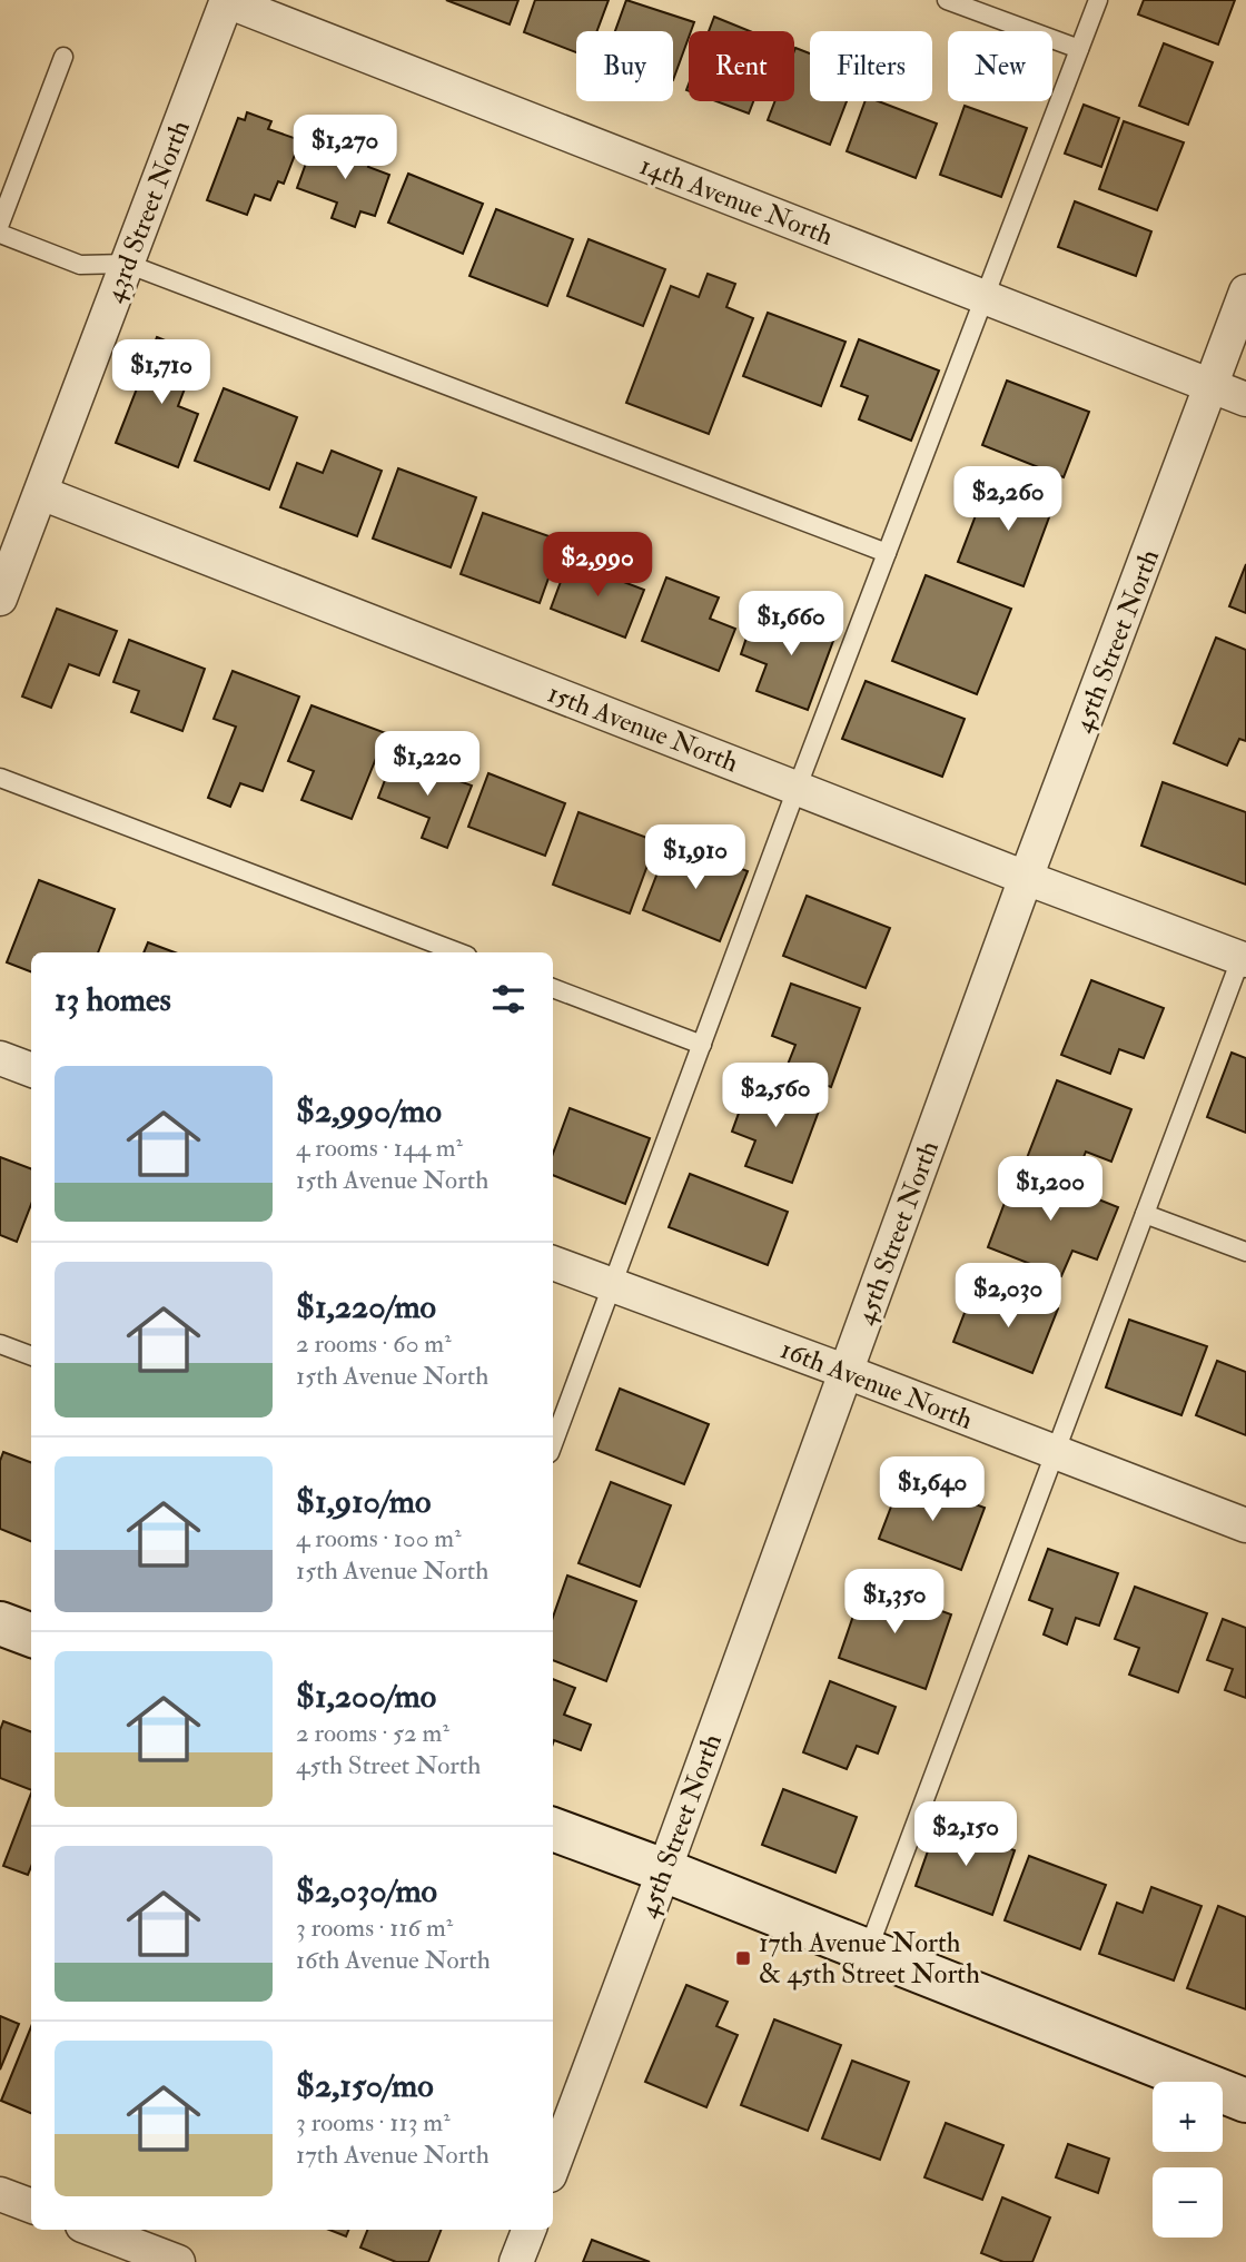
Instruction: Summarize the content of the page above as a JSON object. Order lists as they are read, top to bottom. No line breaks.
{"streets":{"street":["14th Avenue North","43rd Street North","45th Street North","15th Avenue North","16th Avenue North"]},"crossings":[["14th Avenue North","43rd Street North"],["14th Avenue North","45th Street North"],["43rd Street North","15th Avenue North"],["45th Street North","15th Avenue North"],["45th Street North","16th Avenue North"]],"places":{"transit":["17th Avenue North & 45th Street North"]},"page":{"chip":["Buy","Rent","Filters","New"],"price":["$1,270","$1,710","$2,260","$2,990","$1,660","$1,220","$1,910","$2,560","$1,200","$2,030","$1,640","$1,350","$2,150"],"heading":"13 homes","list":[{"name":"$2,990/mo","note":"4 rooms · 144 m² · 15th Avenue North"},{"name":"$1,220/mo","note":"2 rooms · 60 m² · 15th Avenue North"},{"name":"$1,910/mo","note":"4 rooms · 100 m² · 15th Avenue North"},{"name":"$1,200/mo","note":"2 rooms · 52 m² · 45th Street North"},{"name":"$2,030/mo","note":"3 rooms · 116 m² · 16th Avenue North"},{"name":"$2,150/mo","note":"3 rooms · 113 m² · 17th Avenue North"}],"map_buttons":["+","−"]}}
